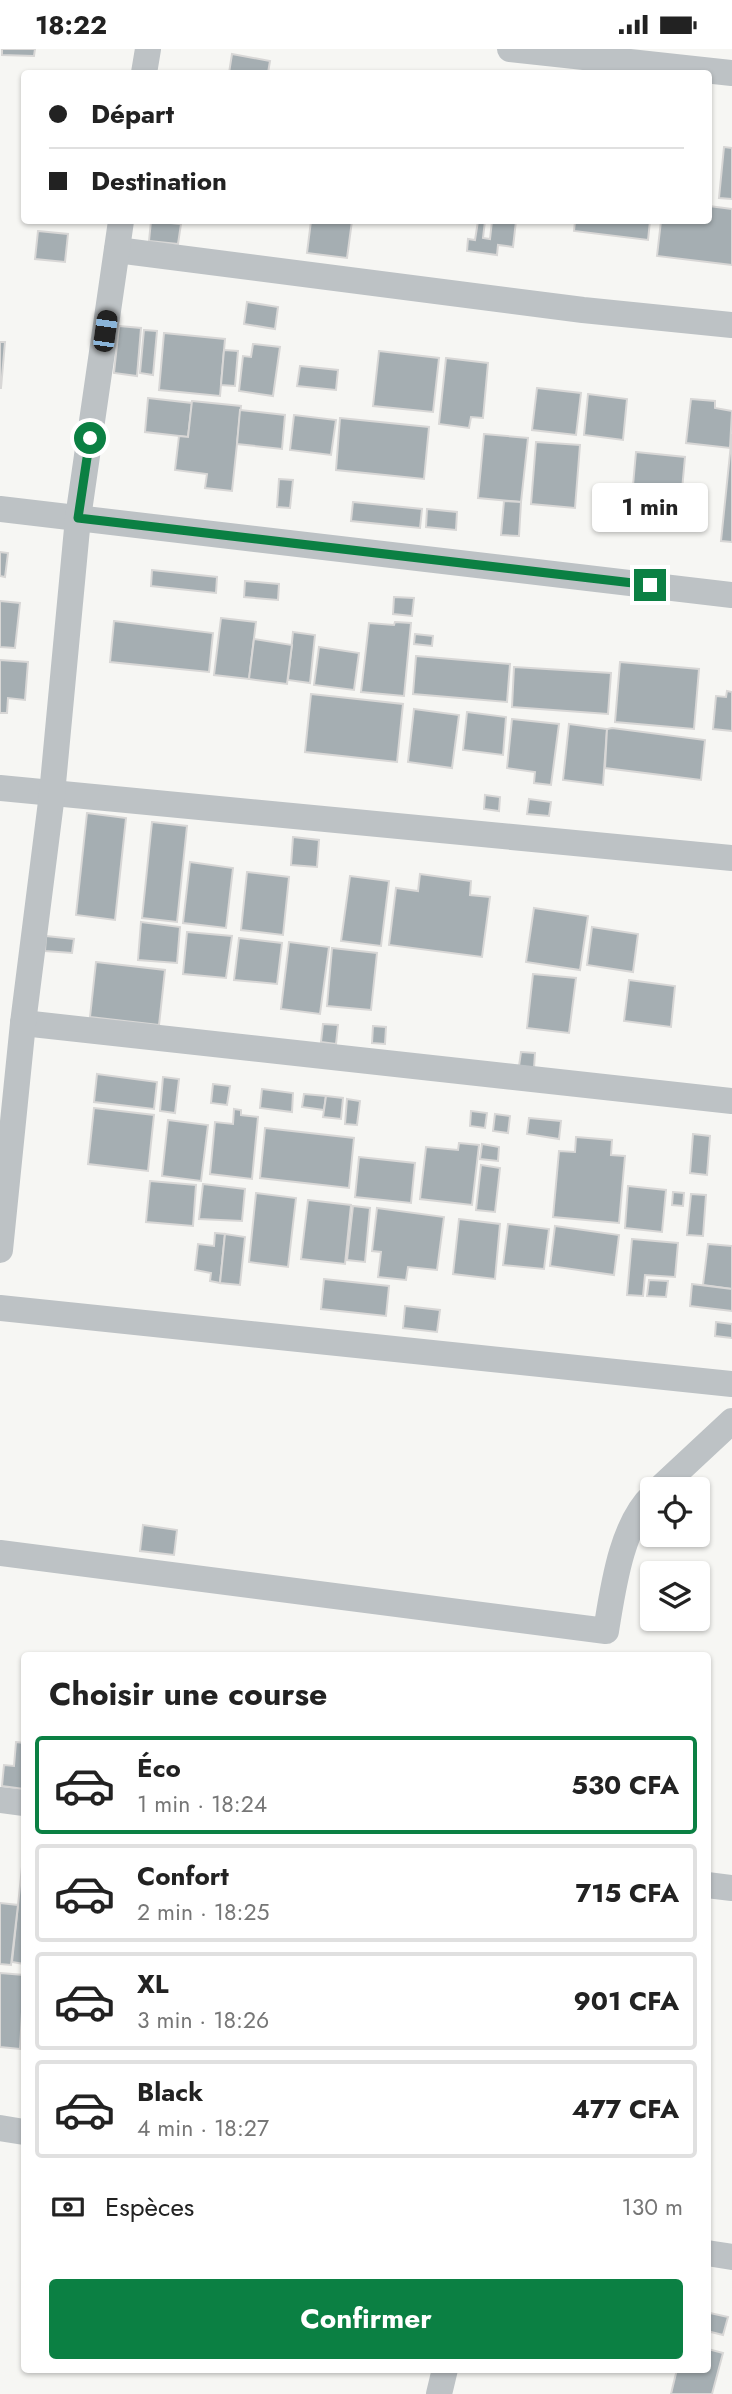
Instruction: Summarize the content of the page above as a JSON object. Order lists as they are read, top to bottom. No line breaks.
{"page":{"status":"18:22","banner":["Départ","Destination"],"bubble":"1 min","heading":"Choisir une course","list":[{"name":"Éco","note":"1 min · 18:24","value":"530 CFA"},{"name":"Confort","note":"2 min · 18:25","value":"715 CFA"},{"name":"XL","note":"3 min · 18:26","value":"901 CFA"},{"name":"Black","note":"4 min · 18:27","value":"477 CFA"}],"pay":["Espèces","130 m"],"buttons":"Confirmer"}}
